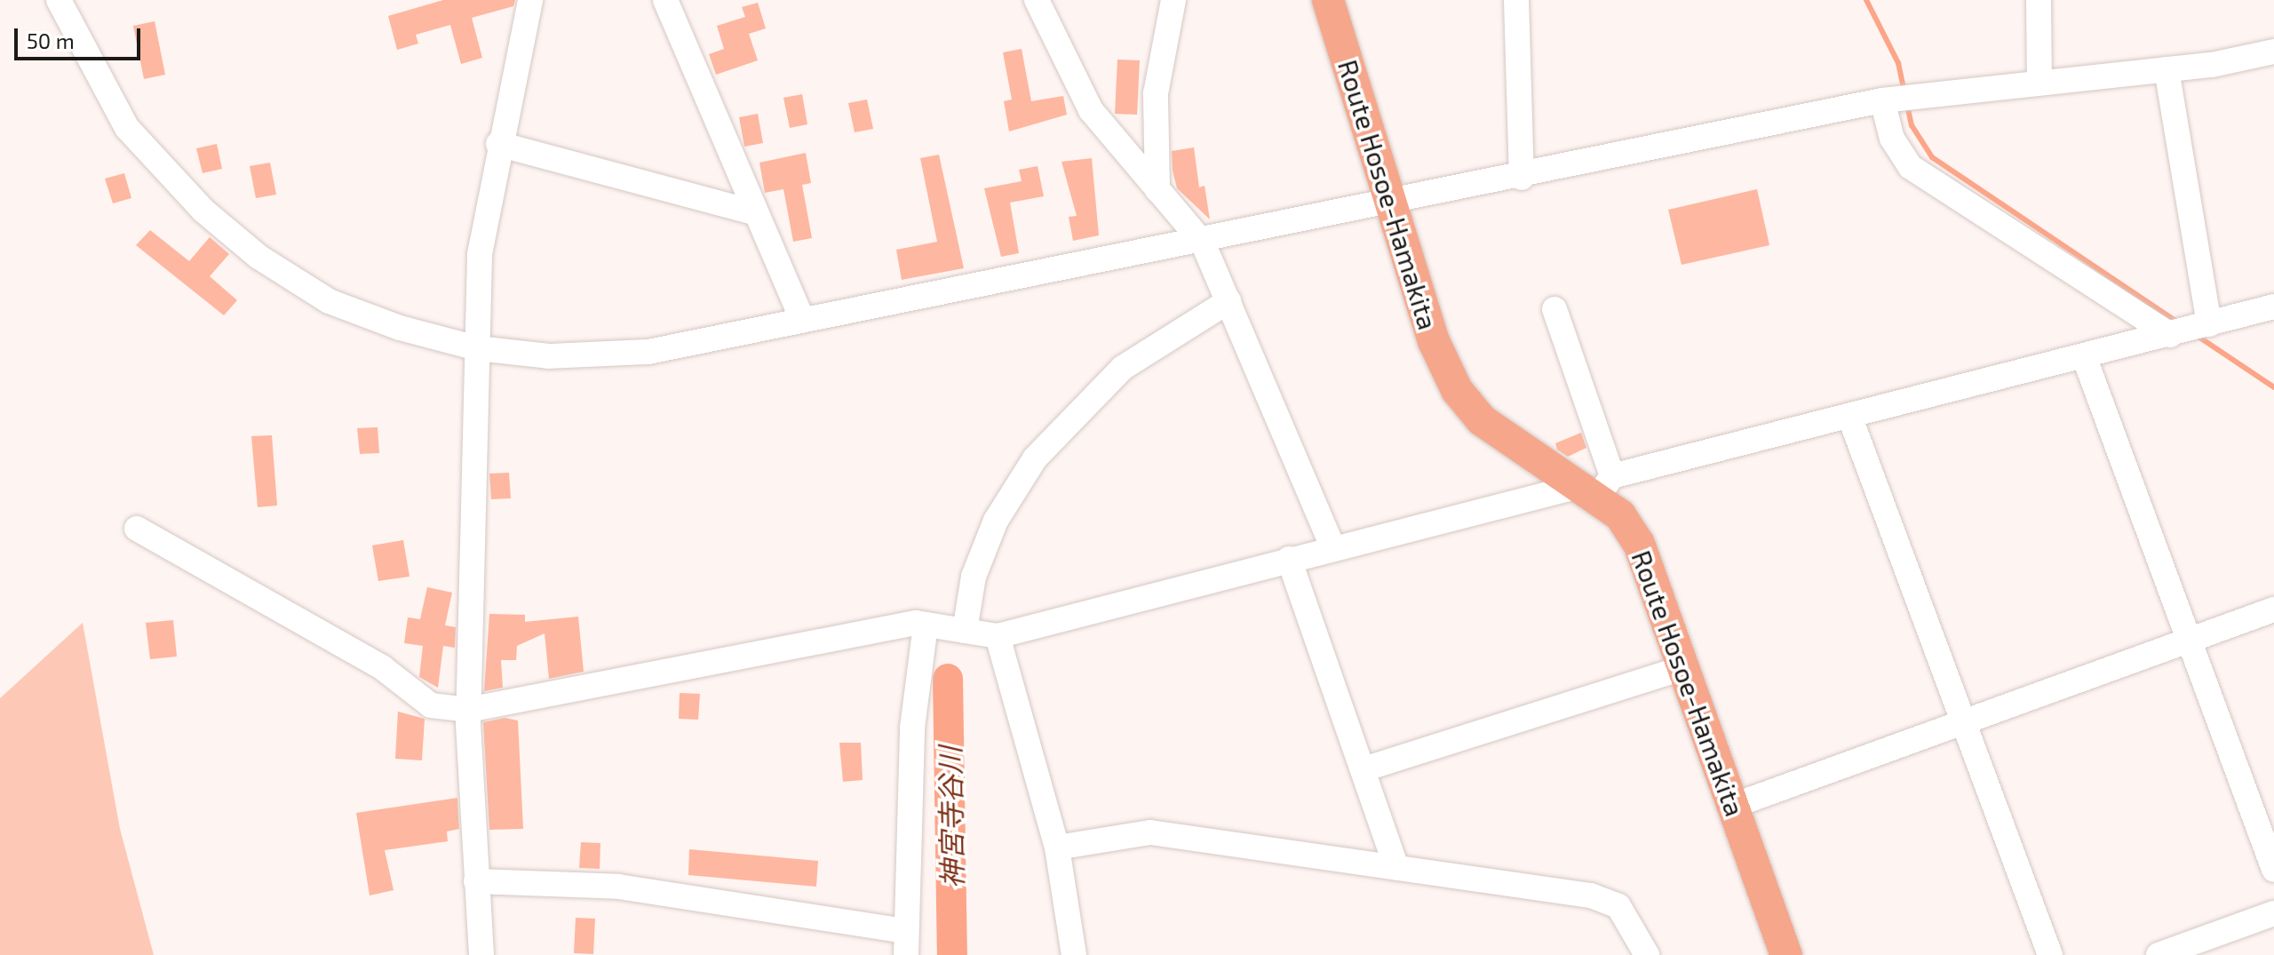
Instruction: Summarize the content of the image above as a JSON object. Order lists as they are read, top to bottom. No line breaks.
{"streets":{"main road":["Route Hosoe-Hamakita"]},"water":["神宮寺谷川"],"scale_bar":"50 m"}
